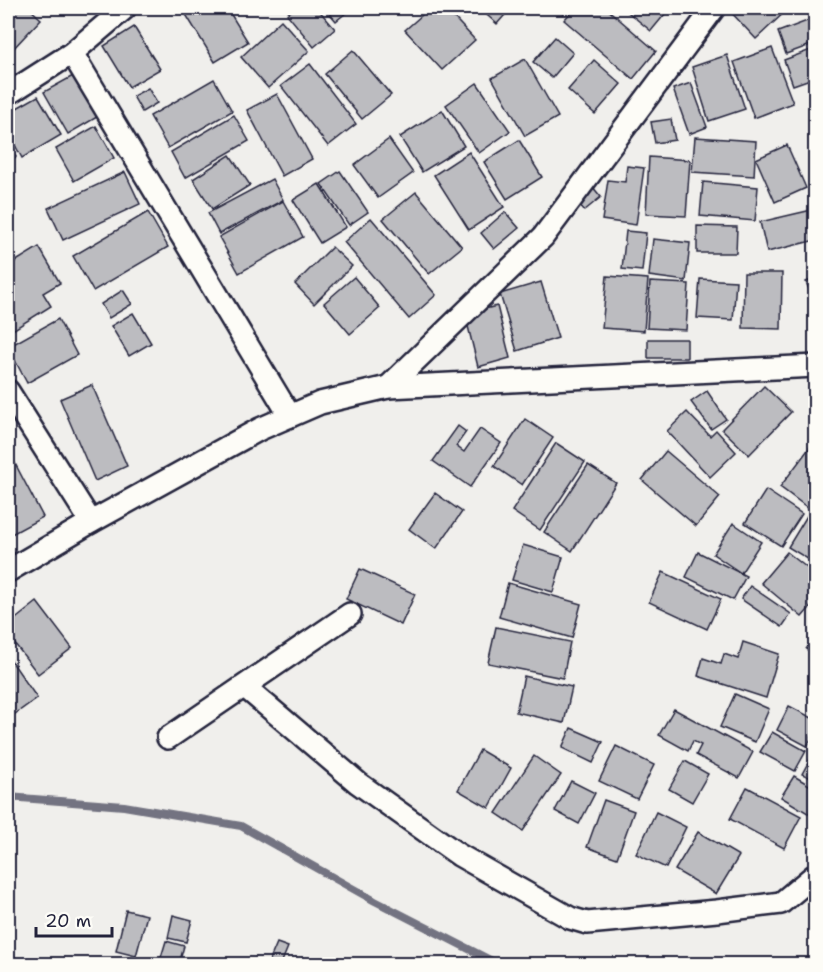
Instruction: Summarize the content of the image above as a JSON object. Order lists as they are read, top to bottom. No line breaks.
{"scale_bar":"20 m"}
